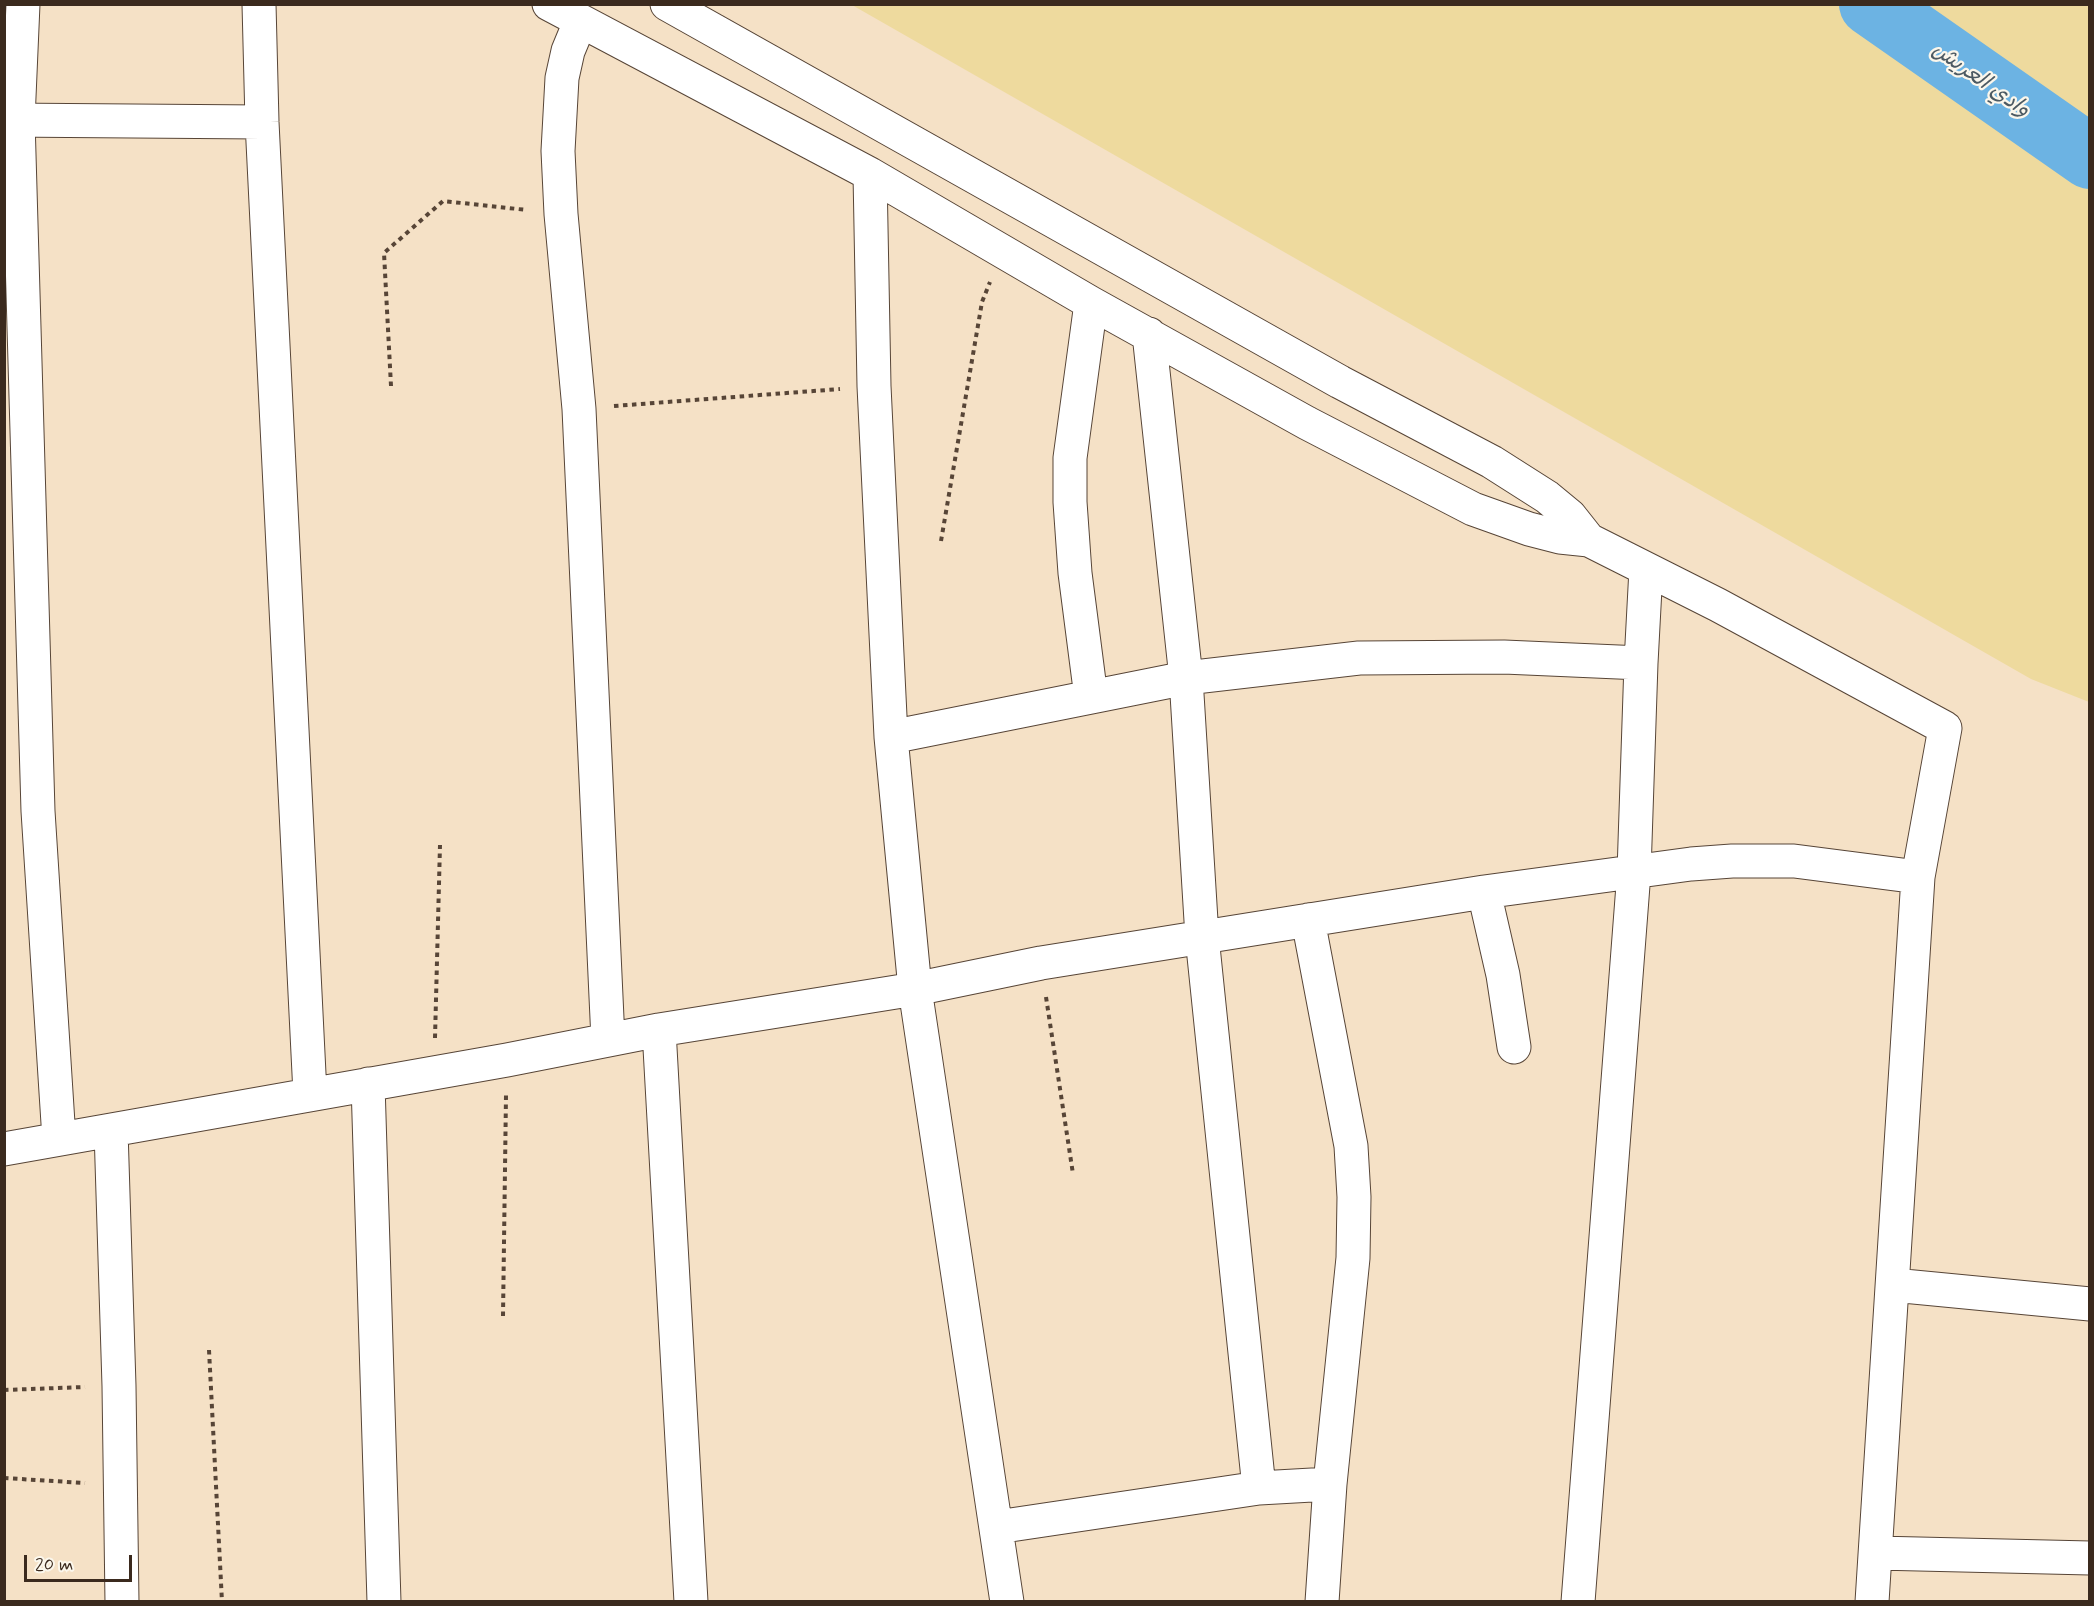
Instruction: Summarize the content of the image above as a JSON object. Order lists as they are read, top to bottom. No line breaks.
{"water":["وادي العريش"],"scale_bar":"20 m"}
